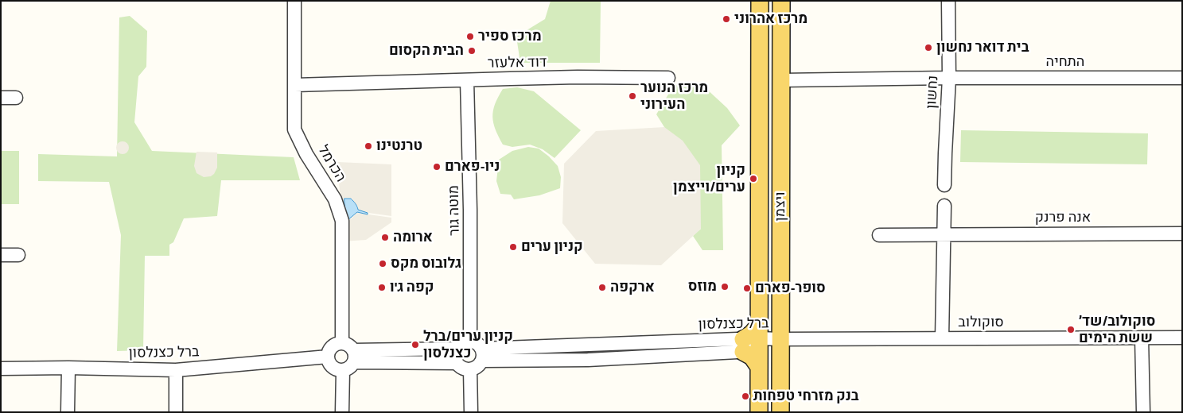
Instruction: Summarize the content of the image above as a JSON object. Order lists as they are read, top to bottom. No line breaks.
{"streets":{"main road":["ויצמן"],"street":["התחיה","דוד אלעזר","נחשון","הכרמל","מוטה גור","אנה פרנק","סוקולוב","ברל כצנלסון"]},"crossings":[["התחיה","נחשון"],["התחיה","ויצמן"],["דוד אלעזר","הכרמל"],["דוד אלעזר","מוטה גור"],["הכרמל","ברל כצנלסון"],["ויצמן","סוקולוב"],["ויצמן","ברל כצנלסון"],["מוטה גור","ברל כצנלסון"],["סוקולוב","ברל כצנלסון"]],"places":["מרכז אהרוני","מרכז ספיר","בית דואר נחשון","הבית הקסום","מרכז הנוער העירוני","טרנטינו","ניו-פארם","קניון ערים/וייצמן","ארומה","קניון ערים","גלובוס מקס","מוזס","קפה ג'ו","ארקפה","סופר-פארם","סוקולוב/שד׳ ששת הימים","קניון ערים/ברל כצנלסון","בנק מזרחי טפחות"]}
